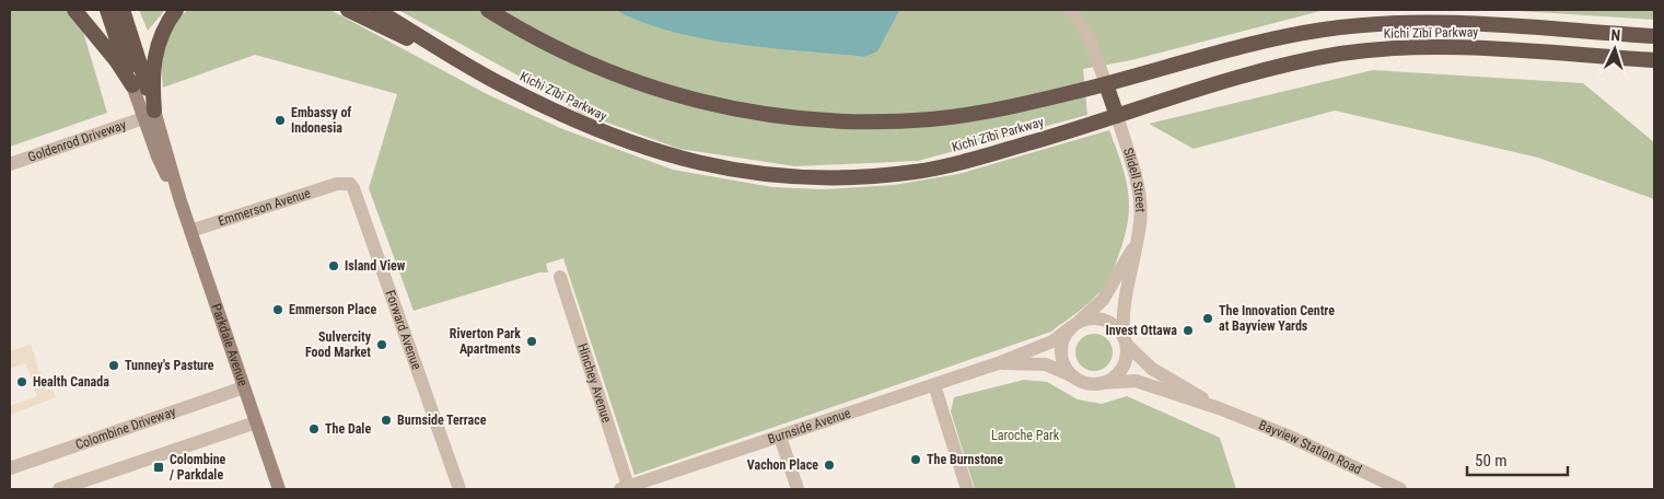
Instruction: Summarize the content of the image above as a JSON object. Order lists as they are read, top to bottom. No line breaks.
{"streets":{"highway":["Kichi Zībī Parkway"],"main road":["Parkdale Avenue"],"street":["Goldenrod Driveway","Slidell Street","Emmerson Avenue","Forward Avenue","Hinchey Avenue","Burnside Avenue","Colombine Driveway","Bayview Station Road"]},"crossings":[["Kichi Zībī Parkway","Slidell Street"],["Goldenrod Driveway","Parkdale Avenue"],["Slidell Street","Burnside Avenue"],["Slidell Street","Bayview Station Road"],["Emmerson Avenue","Forward Avenue"],["Emmerson Avenue","Parkdale Avenue"],["Parkdale Avenue","Colombine Driveway"],["Hinchey Avenue","Burnside Avenue"],["Burnside Avenue","Bayview Station Road"]],"parks":["Laroche Park"],"places":{"other":["Embassy of Indonesia","Island View","Emmerson Place","The Innovation Centre at Bayview Yards","Invest Ottawa","Riverton Park Apartments","Sulvercity Food Market","Tunney's Pasture","Health Canada","Burnside Terrace","The Dale","The Burnstone","Vachon Place"],"transit":["Colombine / Parkdale"]},"scale_bar":"50 m","north":"top"}
